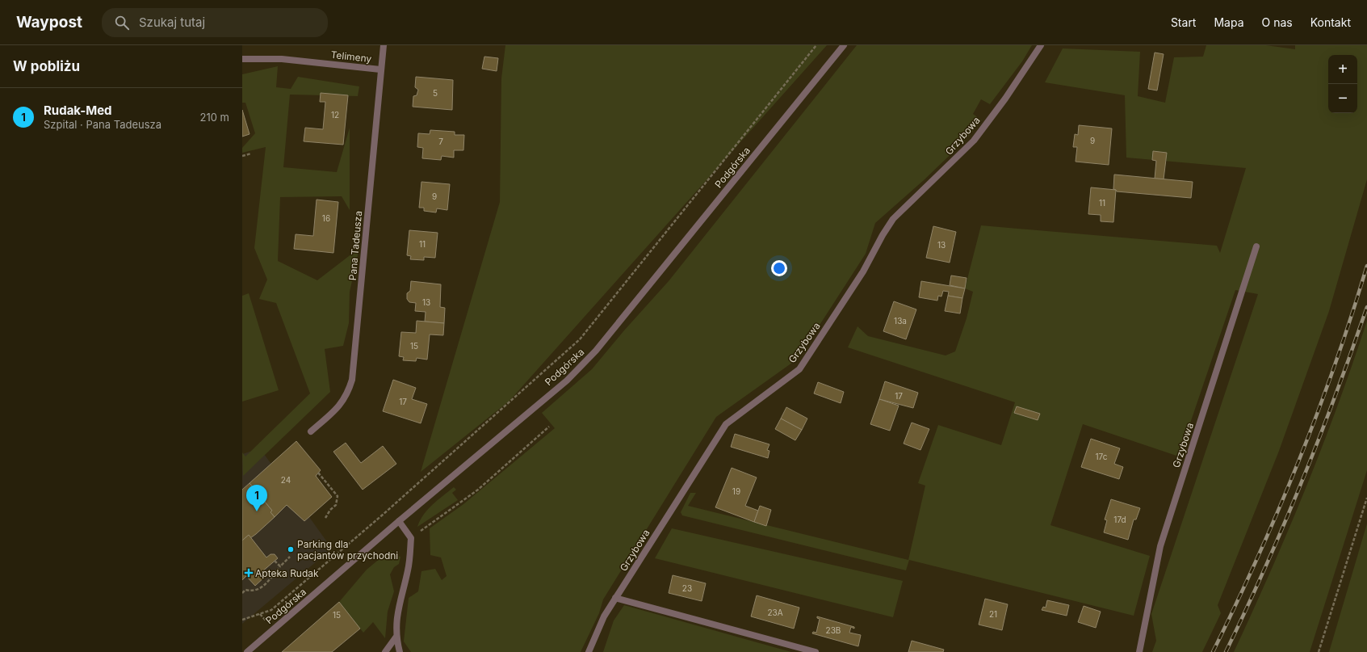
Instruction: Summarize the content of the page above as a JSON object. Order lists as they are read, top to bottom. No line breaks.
{"streets":{"street":["Telimeny","Grzybowa","Podgórska","Pana Tadeusza"]},"crossings":[["Telimeny","Pana Tadeusza"]],"places":{"other":["Parking dla pacjantów przychodni"],"health":["Apteka Rudak"]},"house_numbers":["5","12","9","7","9","11","16","11","13","13","13a","15","17","17","17c","24","19","17d","23","23A","21","15","23B"],"page":{"header":"Waypost","search":"Szukaj tutaj","nav":["Start","Mapa","O nas","Kontakt"],"heading":"W pobliżu","map_buttons":["+","−"],"list":[{"mark":"1","name":"Rudak-Med","note":"Szpital · Pana Tadeusza","value":"210 m"}],"pins":"1"}}
